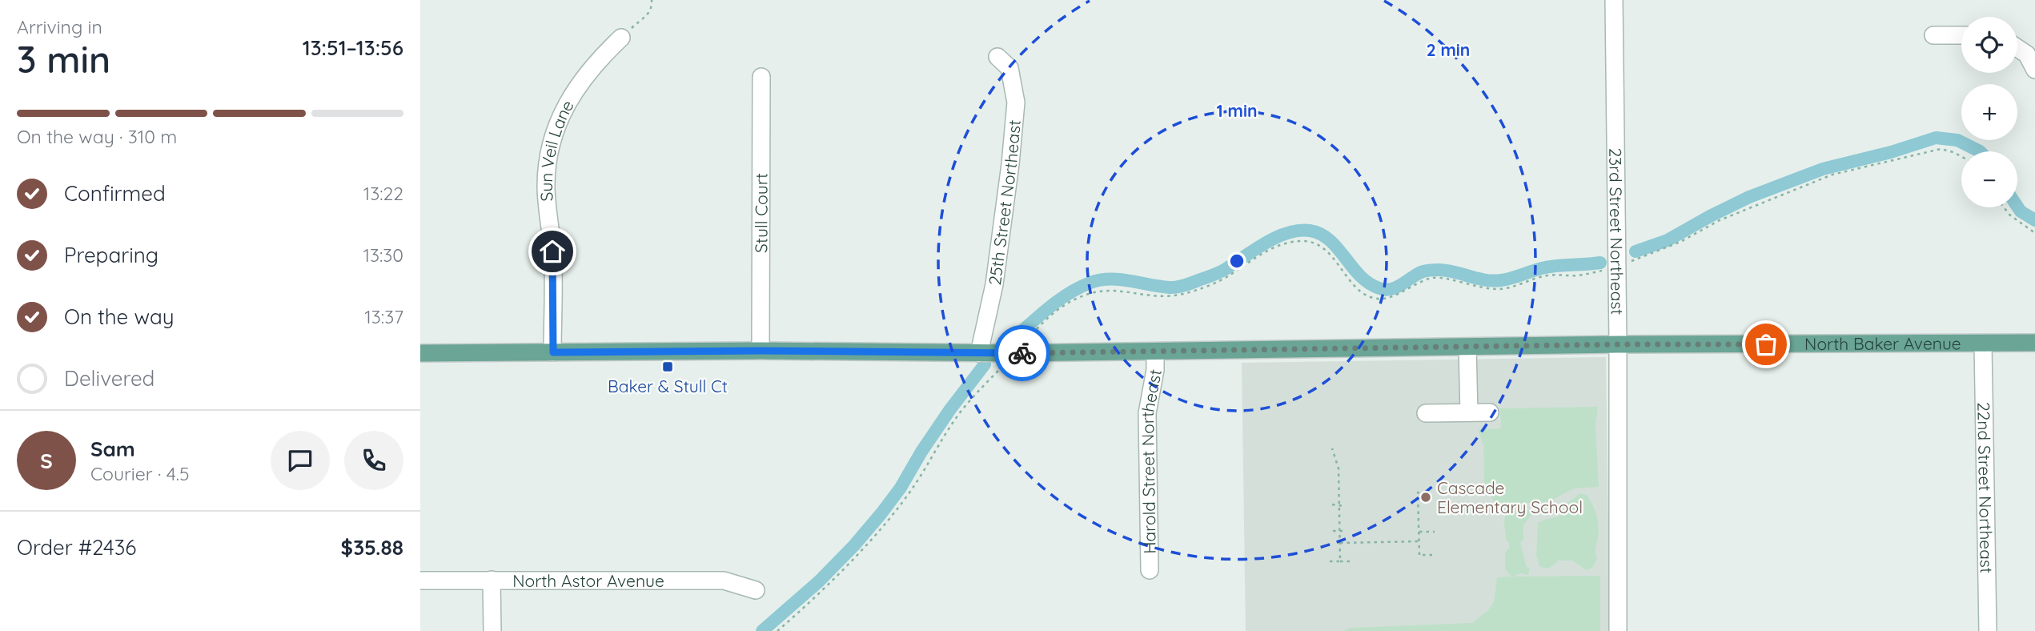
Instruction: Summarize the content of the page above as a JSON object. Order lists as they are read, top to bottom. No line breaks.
{"streets":{"main road":["North Baker Avenue"],"street":["Sun Veil Lane","25th Street Northeast","Stull Court","23rd Street Northeast","Harold Street Northeast","22nd Street Northeast","North Astor Avenue"]},"crossings":[["Sun Veil Lane","North Baker Avenue"],["25th Street Northeast","North Baker Avenue"],["Stull Court","North Baker Avenue"],["23rd Street Northeast","North Baker Avenue"],["North Baker Avenue","Harold Street Northeast"],["North Baker Avenue","22nd Street Northeast"]],"places":{"transit":["Baker & Stull Ct"],"other":["Cascade Elementary School"]},"page":{"heading":["3 min","Arriving in","13:51–13:56"],"panel":["Sam","Courier · 4.5","Order #2436","$35.88"],"map_buttons":["+","−"],"bar":"On the way · 310 m","list":[["Confirmed","13:22"],["Preparing","13:30"],["On the way","13:37"],"Delivered"],"round":"S"},"rings":["2 min","1 min"]}
